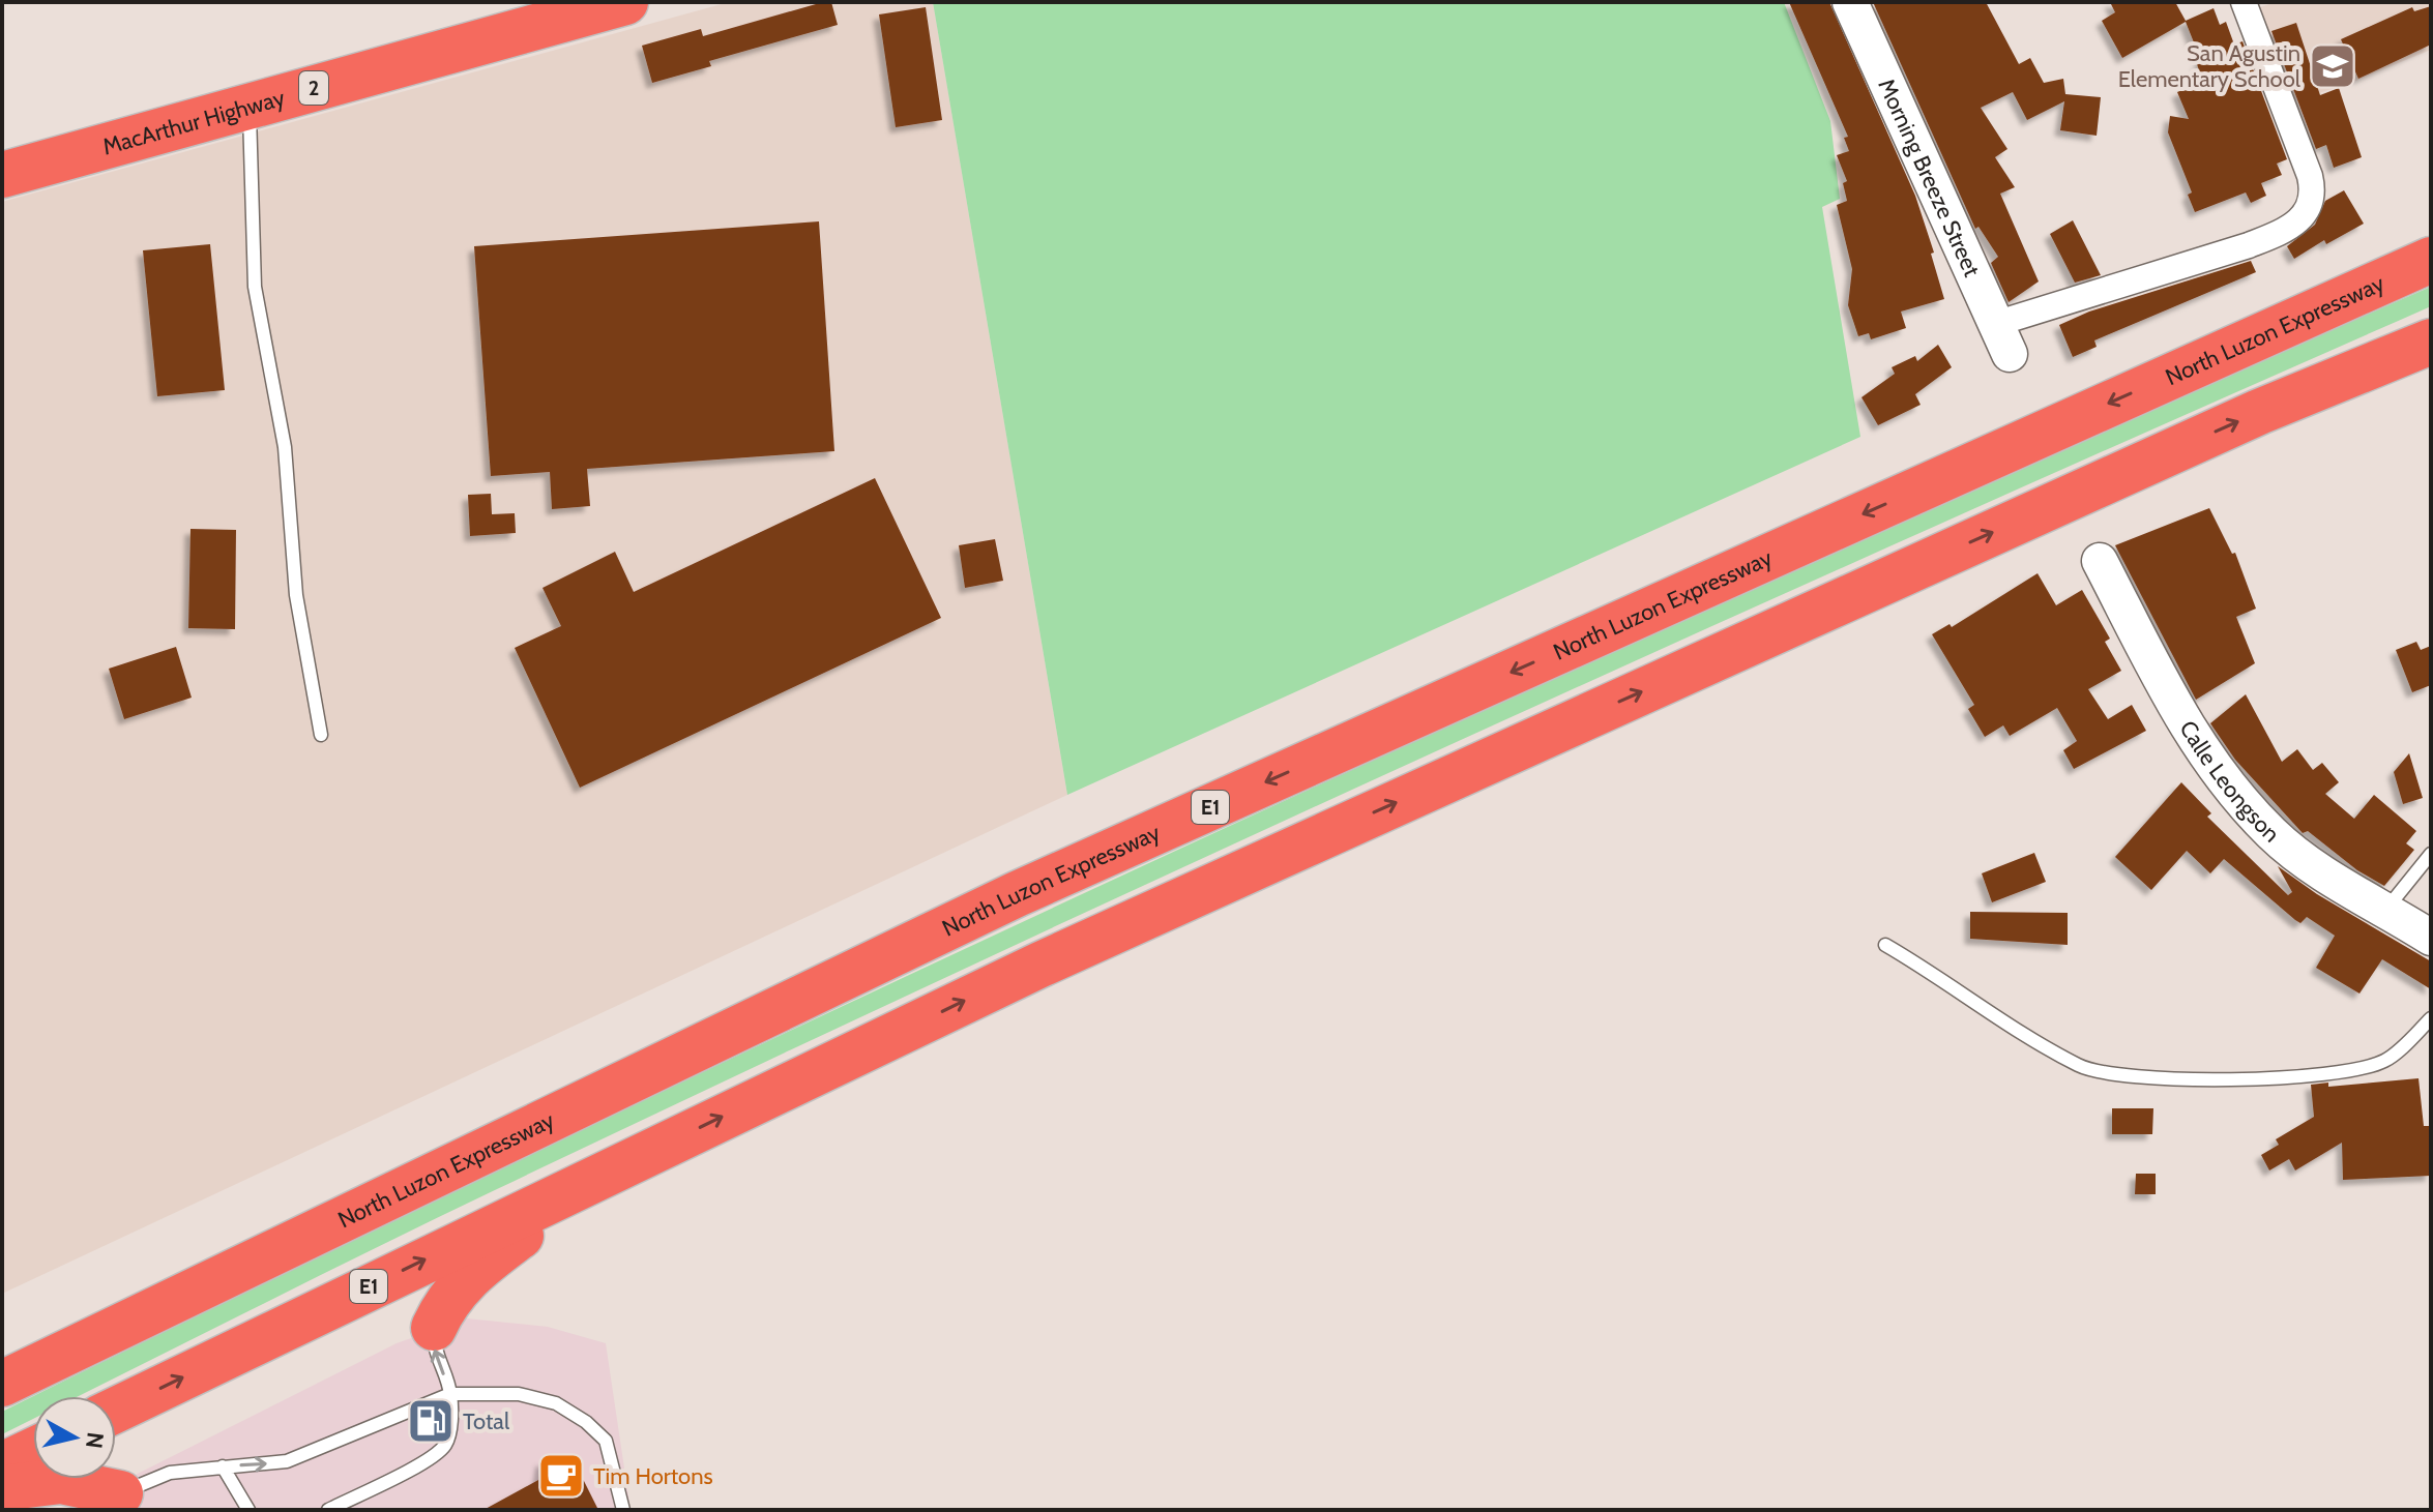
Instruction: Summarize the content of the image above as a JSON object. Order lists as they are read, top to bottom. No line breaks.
{"streets":{"highway":["2","MacArthur Highway","North Luzon Expressway","E1"],"main road":["Morning Breeze Street","Calle Leongson"]},"places":{"school or university":["San Agustin Elementary School"],"fuel station":["Total"],"cafe":["Tim Hortons"]},"north":"right"}
